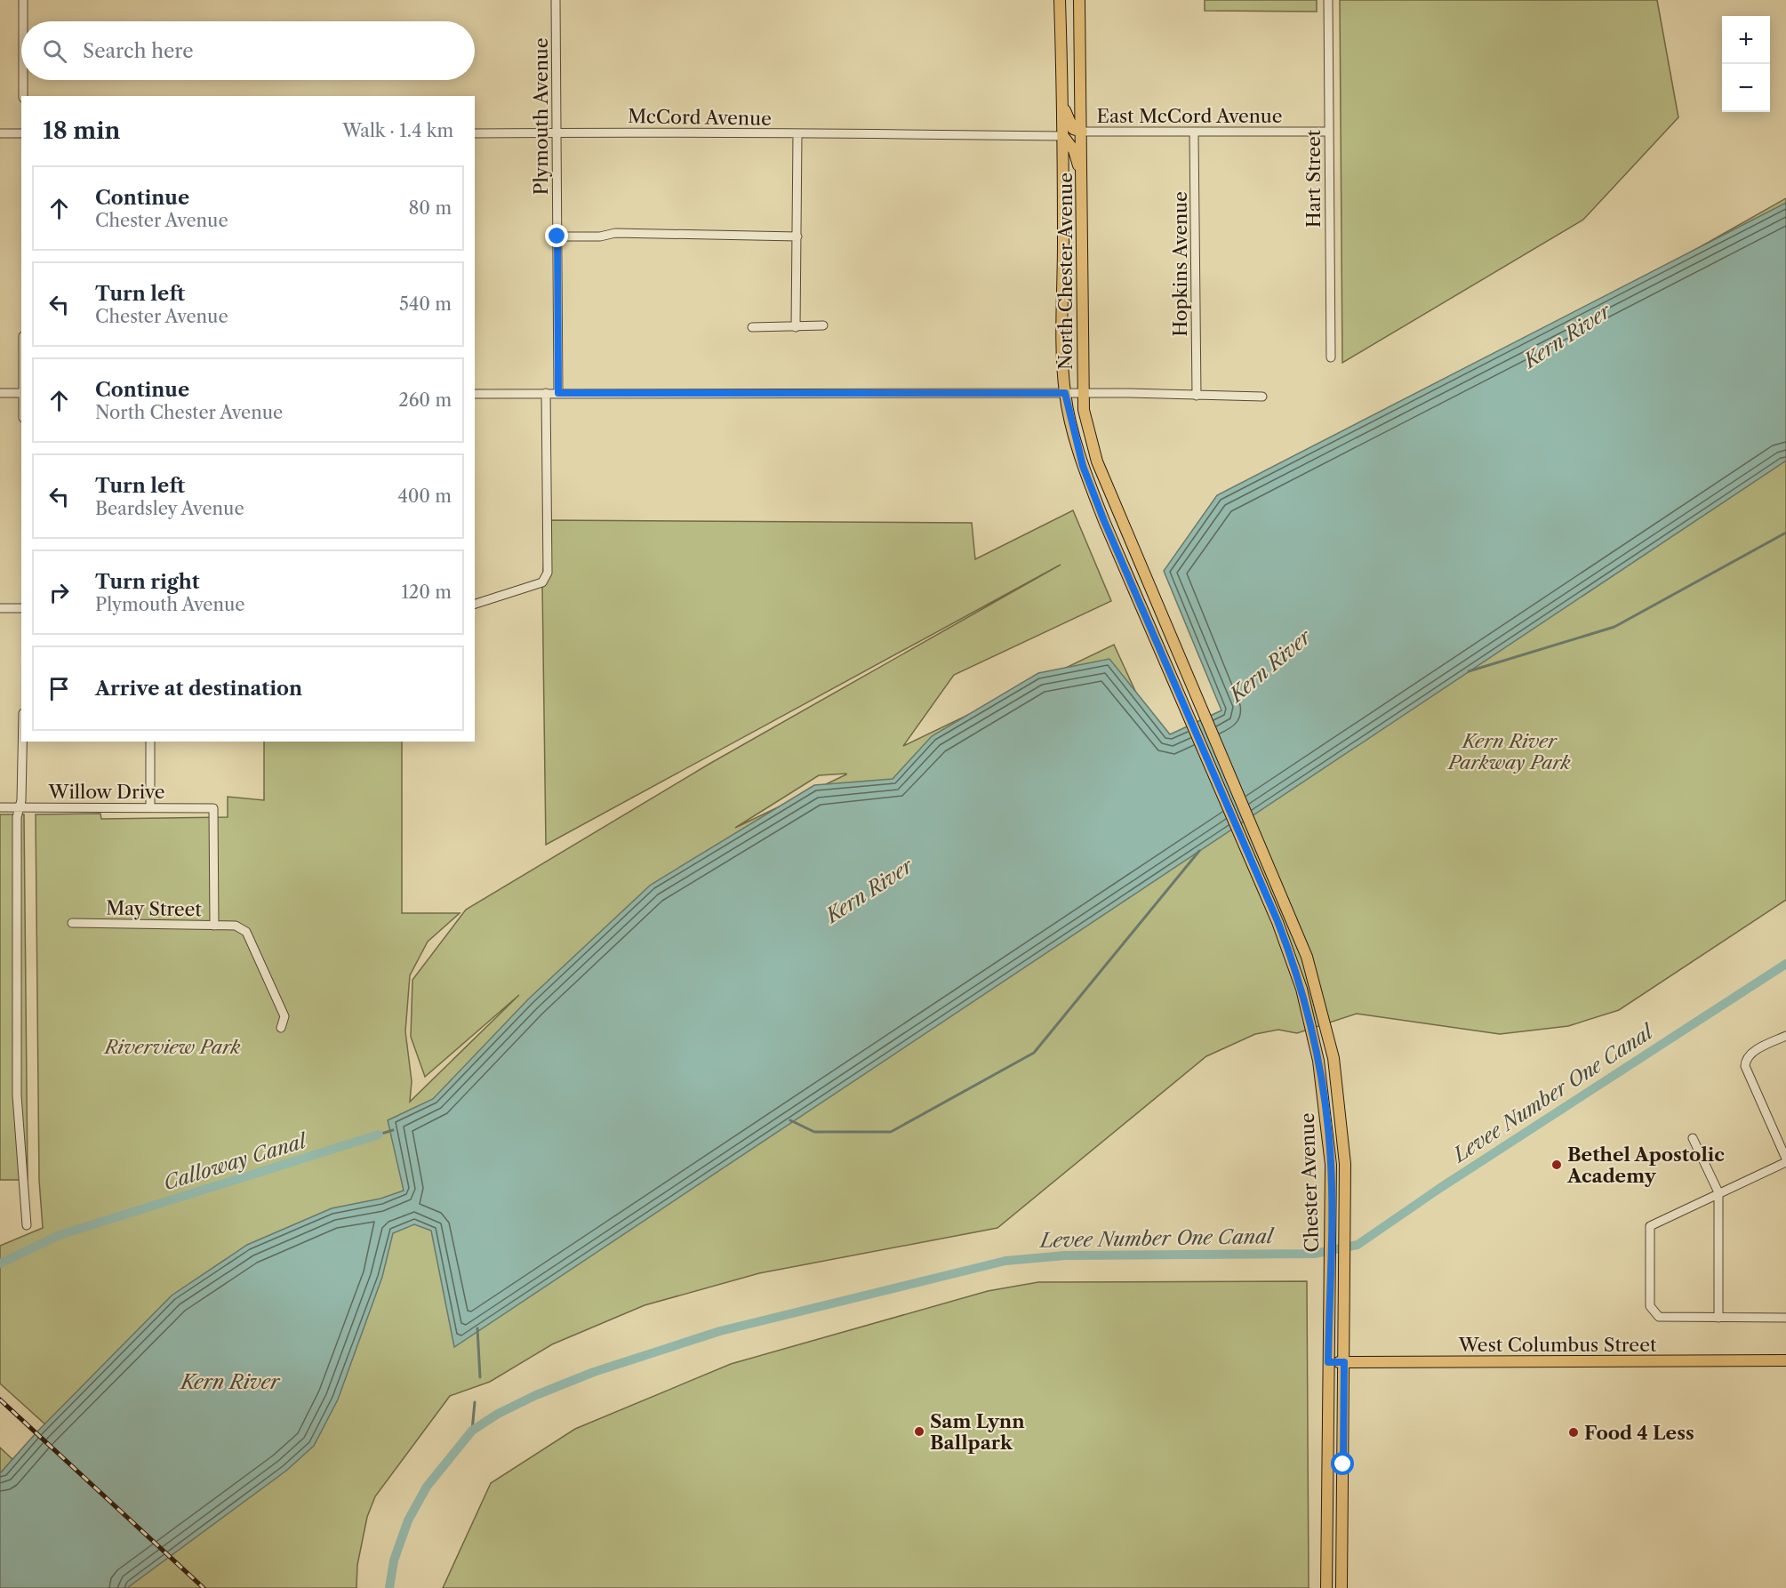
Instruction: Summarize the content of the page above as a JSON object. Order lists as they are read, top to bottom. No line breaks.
{"streets":{"main road":["North Chester Avenue","Chester Avenue","West Columbus Street"],"street":["East McCord Avenue","Plymouth Avenue","McCord Avenue","Hart Street","Hopkins Avenue","Willow Drive","May Street"]},"crossings":[["East McCord Avenue","Hart Street"],["East McCord Avenue","Hopkins Avenue"],["East McCord Avenue","North Chester Avenue"],["Plymouth Avenue","McCord Avenue"],["McCord Avenue","North Chester Avenue"],["North Chester Avenue","Chester Avenue"],["Willow Drive","May Street"],["Chester Avenue","West Columbus Street"]],"water":["Kern River","Levee Number One Canal","Calloway Canal"],"parks":["Kern River Parkway Park","Riverview Park"],"places":["Bethel Apostolic Academy","Sam Lynn Ballpark","Food 4 Less"],"page":{"map_buttons":["+","−"],"search":"Search here","heading":["18 min","Walk · 1.4 km"],"list":[["Continue","Chester Avenue","80 m"],["Turn left","Chester Avenue","540 m"],["Continue","North Chester Avenue","260 m"],["Turn left","Beardsley Avenue","400 m"],["Turn right","Plymouth Avenue","120 m"],"Arrive at destination"]}}
